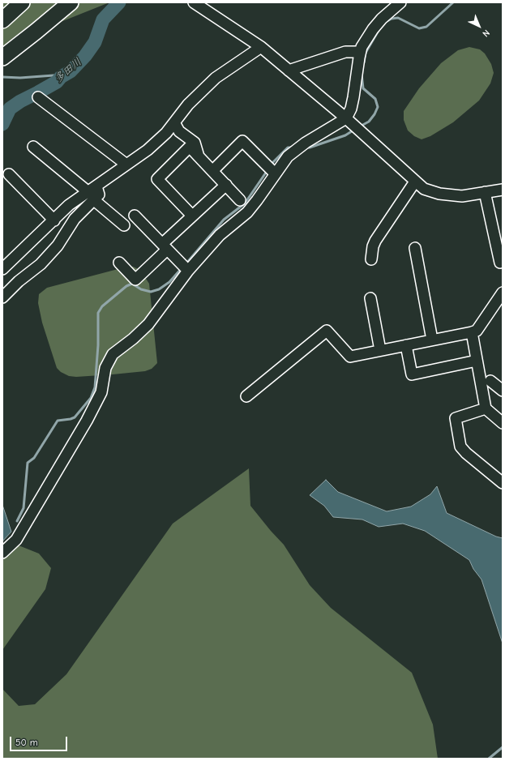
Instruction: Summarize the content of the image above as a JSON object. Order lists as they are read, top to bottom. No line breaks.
{"water":["多田川"],"scale_bar":"50 m","north":"bottom right"}
